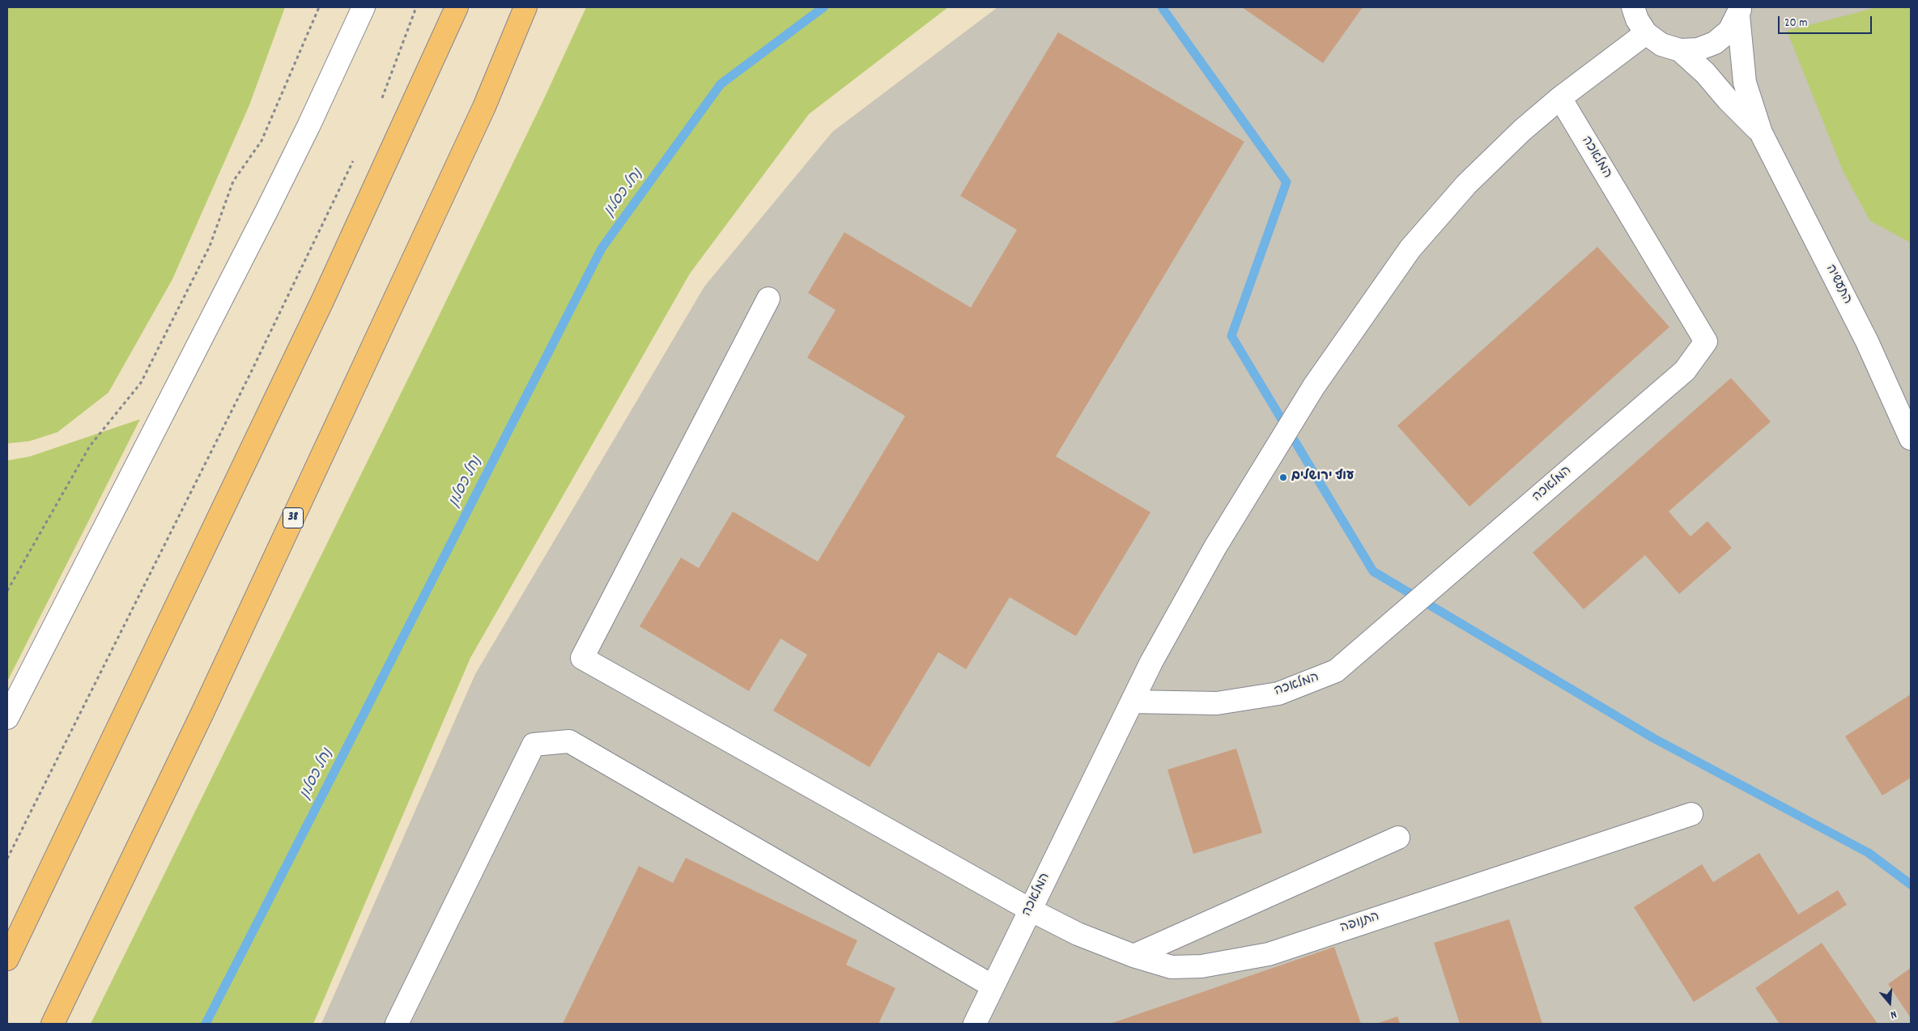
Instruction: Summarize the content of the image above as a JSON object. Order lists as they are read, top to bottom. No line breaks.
{"streets":{"highway":["38"],"street":["המלאכה","התעשיה","התנופה"]},"crossings":[["המלאכה","התנופה"]],"water":["נחל כסלון"],"places":["עוף ירושלים"],"scale_bar":"20 m","north":"bottom"}
